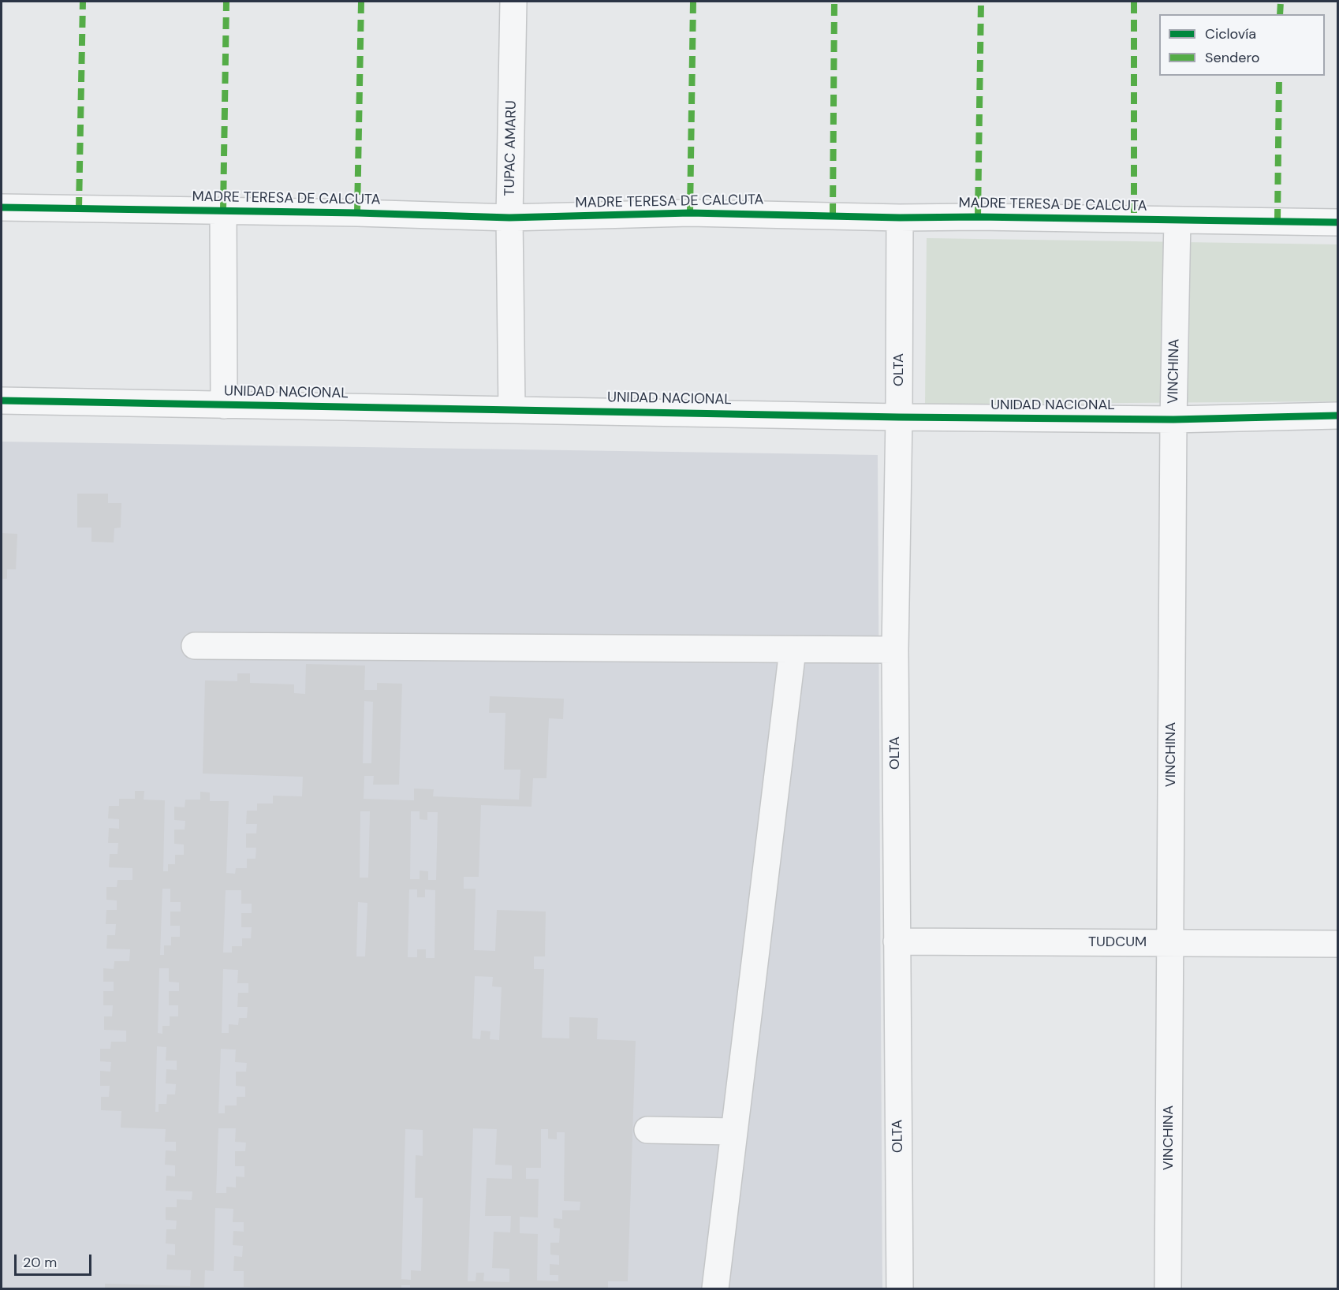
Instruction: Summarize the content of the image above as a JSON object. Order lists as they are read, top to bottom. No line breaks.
{"streets":{"street":["TUPAC AMARU","MADRE TERESA DE CALCUTA","OLTA","VINCHINA","UNIDAD NACIONAL","TUDCUM"]},"crossings":[["TUPAC AMARU","MADRE TERESA DE CALCUTA"],["TUPAC AMARU","UNIDAD NACIONAL"],["MADRE TERESA DE CALCUTA","OLTA"],["MADRE TERESA DE CALCUTA","VINCHINA"],["OLTA","UNIDAD NACIONAL"],["OLTA","TUDCUM"],["VINCHINA","UNIDAD NACIONAL"],["VINCHINA","TUDCUM"]],"legend":["Ciclovía","Sendero"],"scale_bar":"20 m"}
